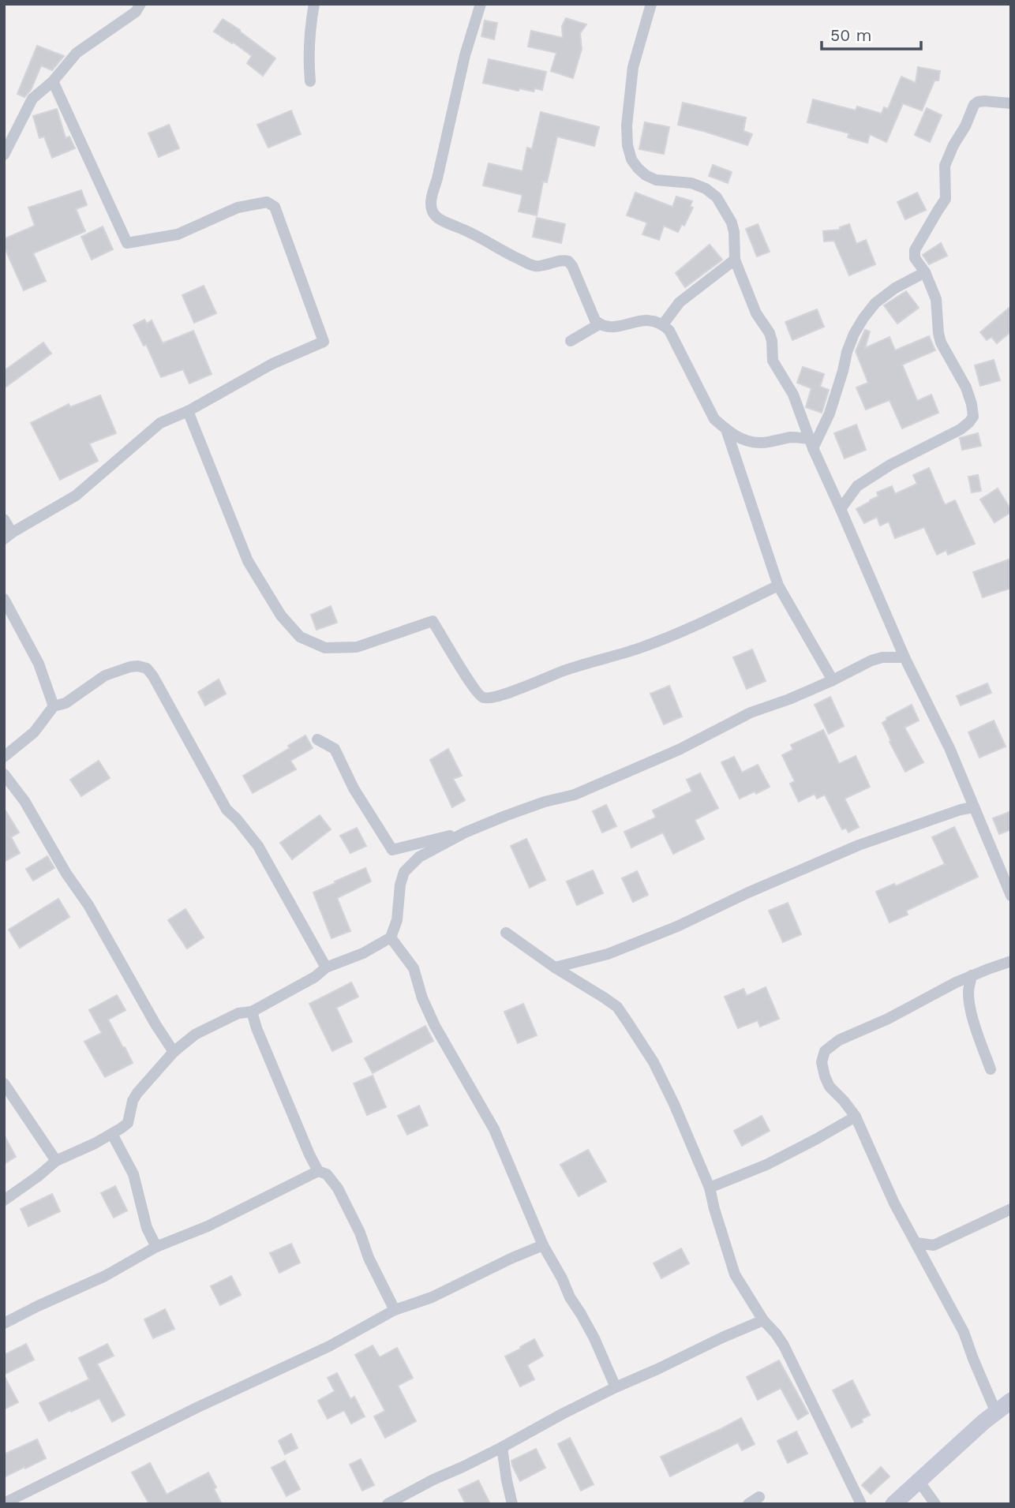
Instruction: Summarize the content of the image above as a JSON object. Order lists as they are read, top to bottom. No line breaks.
{"scale_bar":"50 m"}
